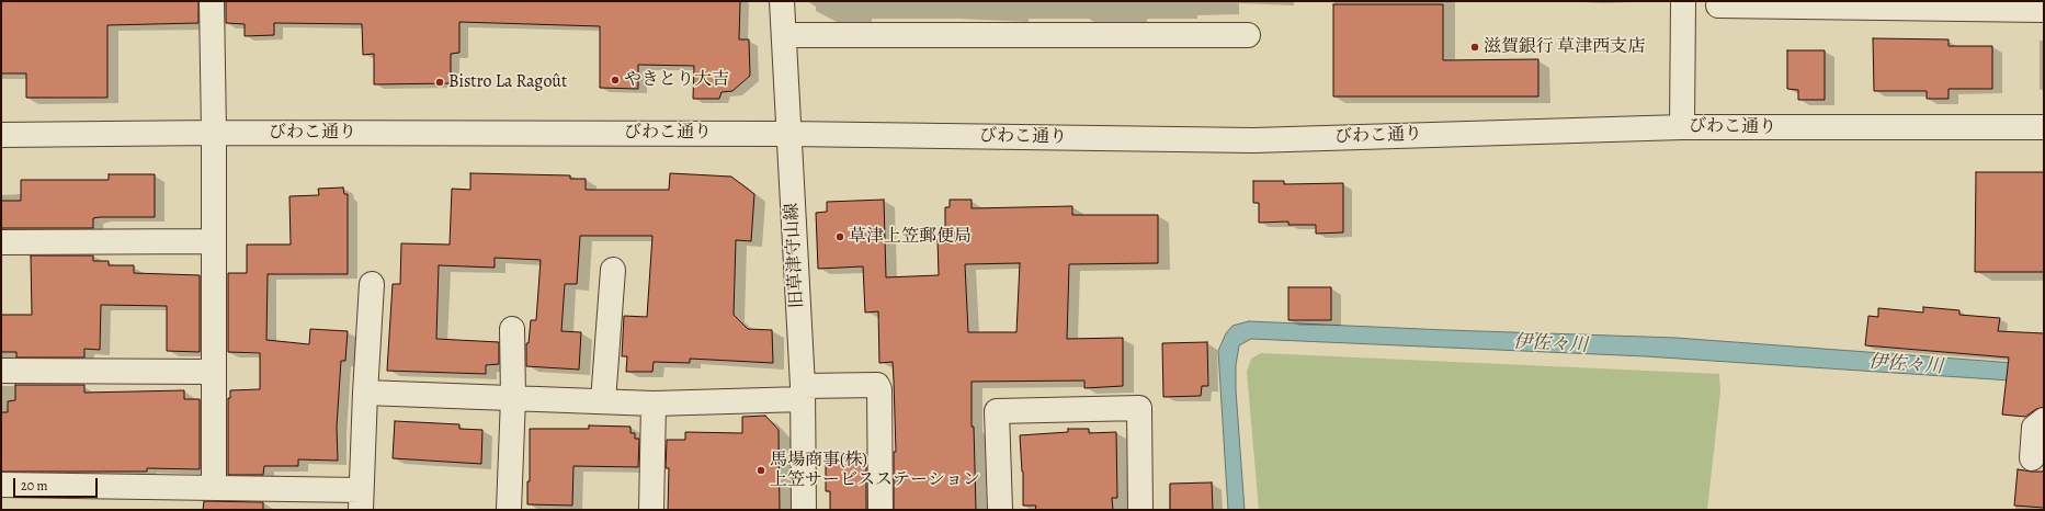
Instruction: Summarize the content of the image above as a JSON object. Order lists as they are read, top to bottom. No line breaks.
{"streets":{"street":["びわこ通り","旧草津守山線"]},"crossings":[["びわこ通り","旧草津守山線"]],"water":["伊佐々川"],"places":["滋賀銀行 草津西支店","やきとり大吉","Bistro La Ragoût","草津上笠郵便局","馬場商事(株) 上笠サービスステーション"],"scale_bar":"20 m"}
